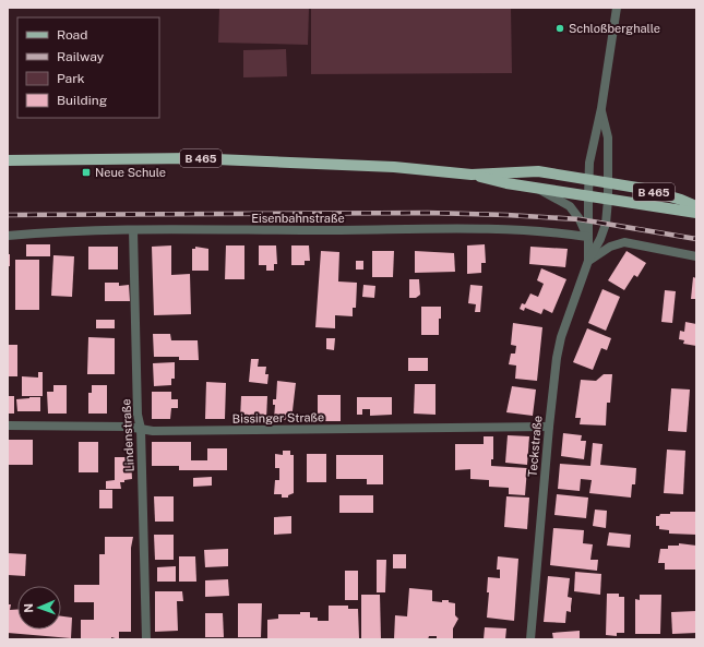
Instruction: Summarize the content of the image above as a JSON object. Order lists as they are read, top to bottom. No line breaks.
{"streets":{"main road":["B 465"],"street":["Eisenbahnstraße","Bissinger Straße","Lindenstraße","Teckstraße"]},"crossings":[["B 465","Teckstraße"],["Eisenbahnstraße","Lindenstraße"],["Eisenbahnstraße","Teckstraße"],["Bissinger Straße","Lindenstraße"],["Bissinger Straße","Teckstraße"]],"places":{"other":["Schloßberghalle"],"transit":["Neue Schule"]},"legend":["Road","Railway","Park","Building"],"north":"left"}
